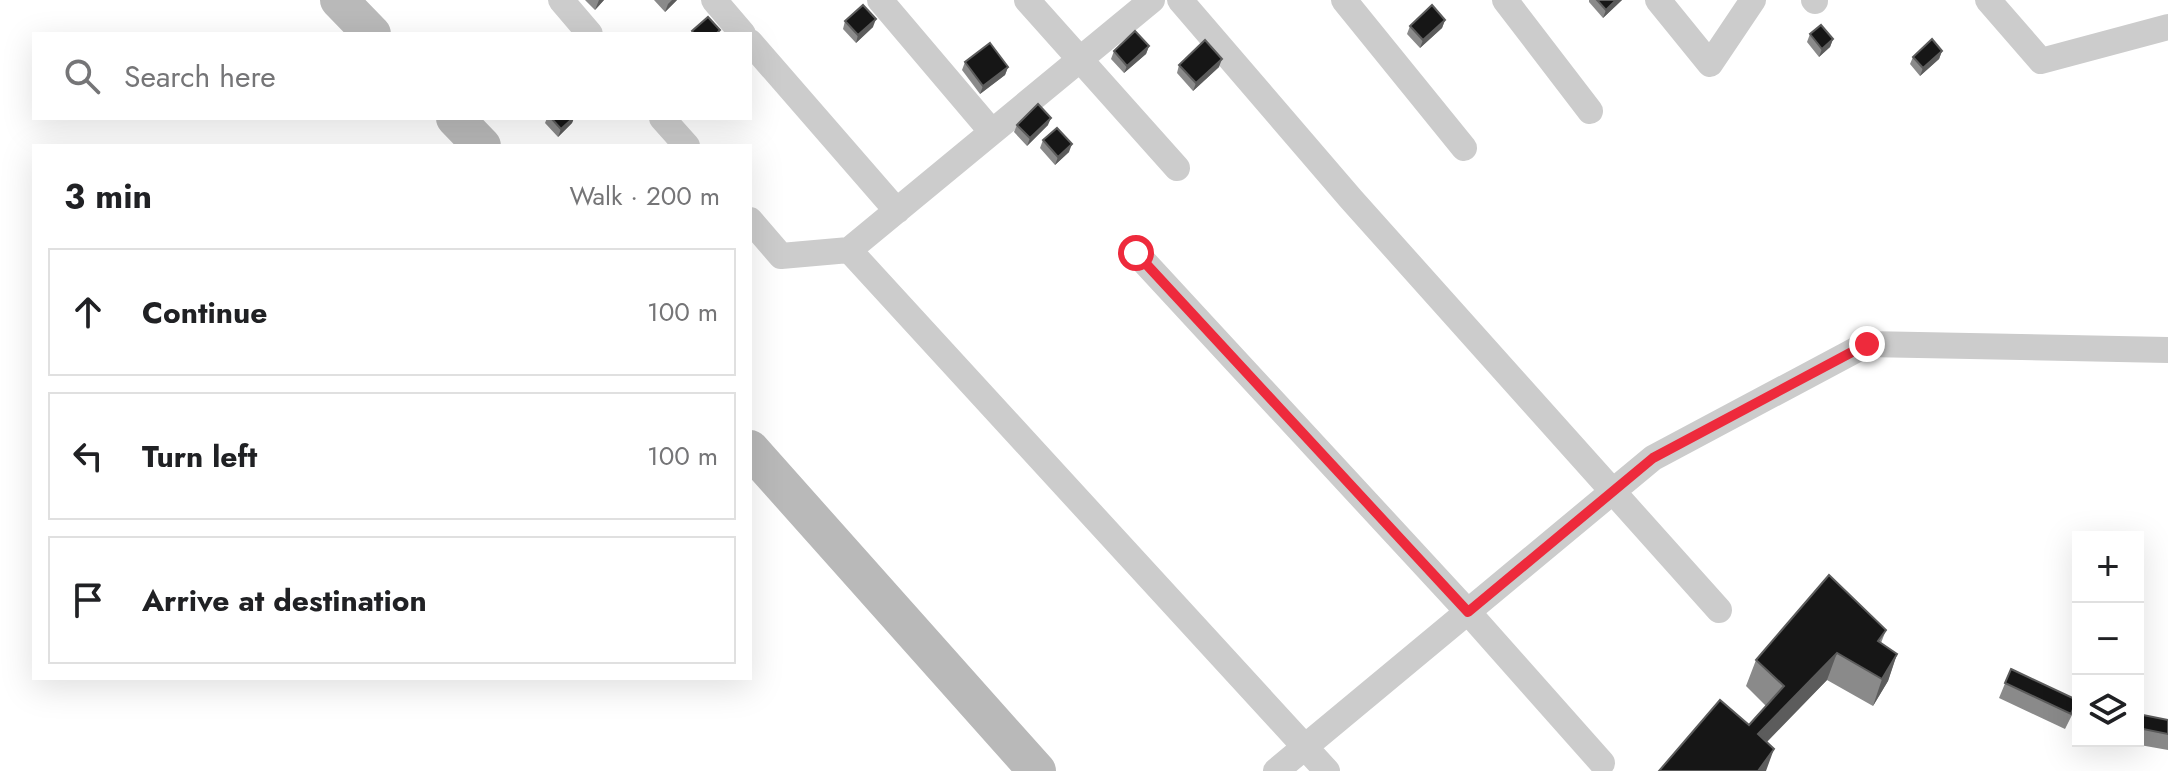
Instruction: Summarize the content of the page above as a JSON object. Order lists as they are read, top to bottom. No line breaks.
{"page":{"search":"Search here","heading":["3 min","Walk · 200 m"],"list":[["Continue","100 m"],["Turn left","100 m"],"Arrive at destination"],"map_buttons":["+","−"]}}
